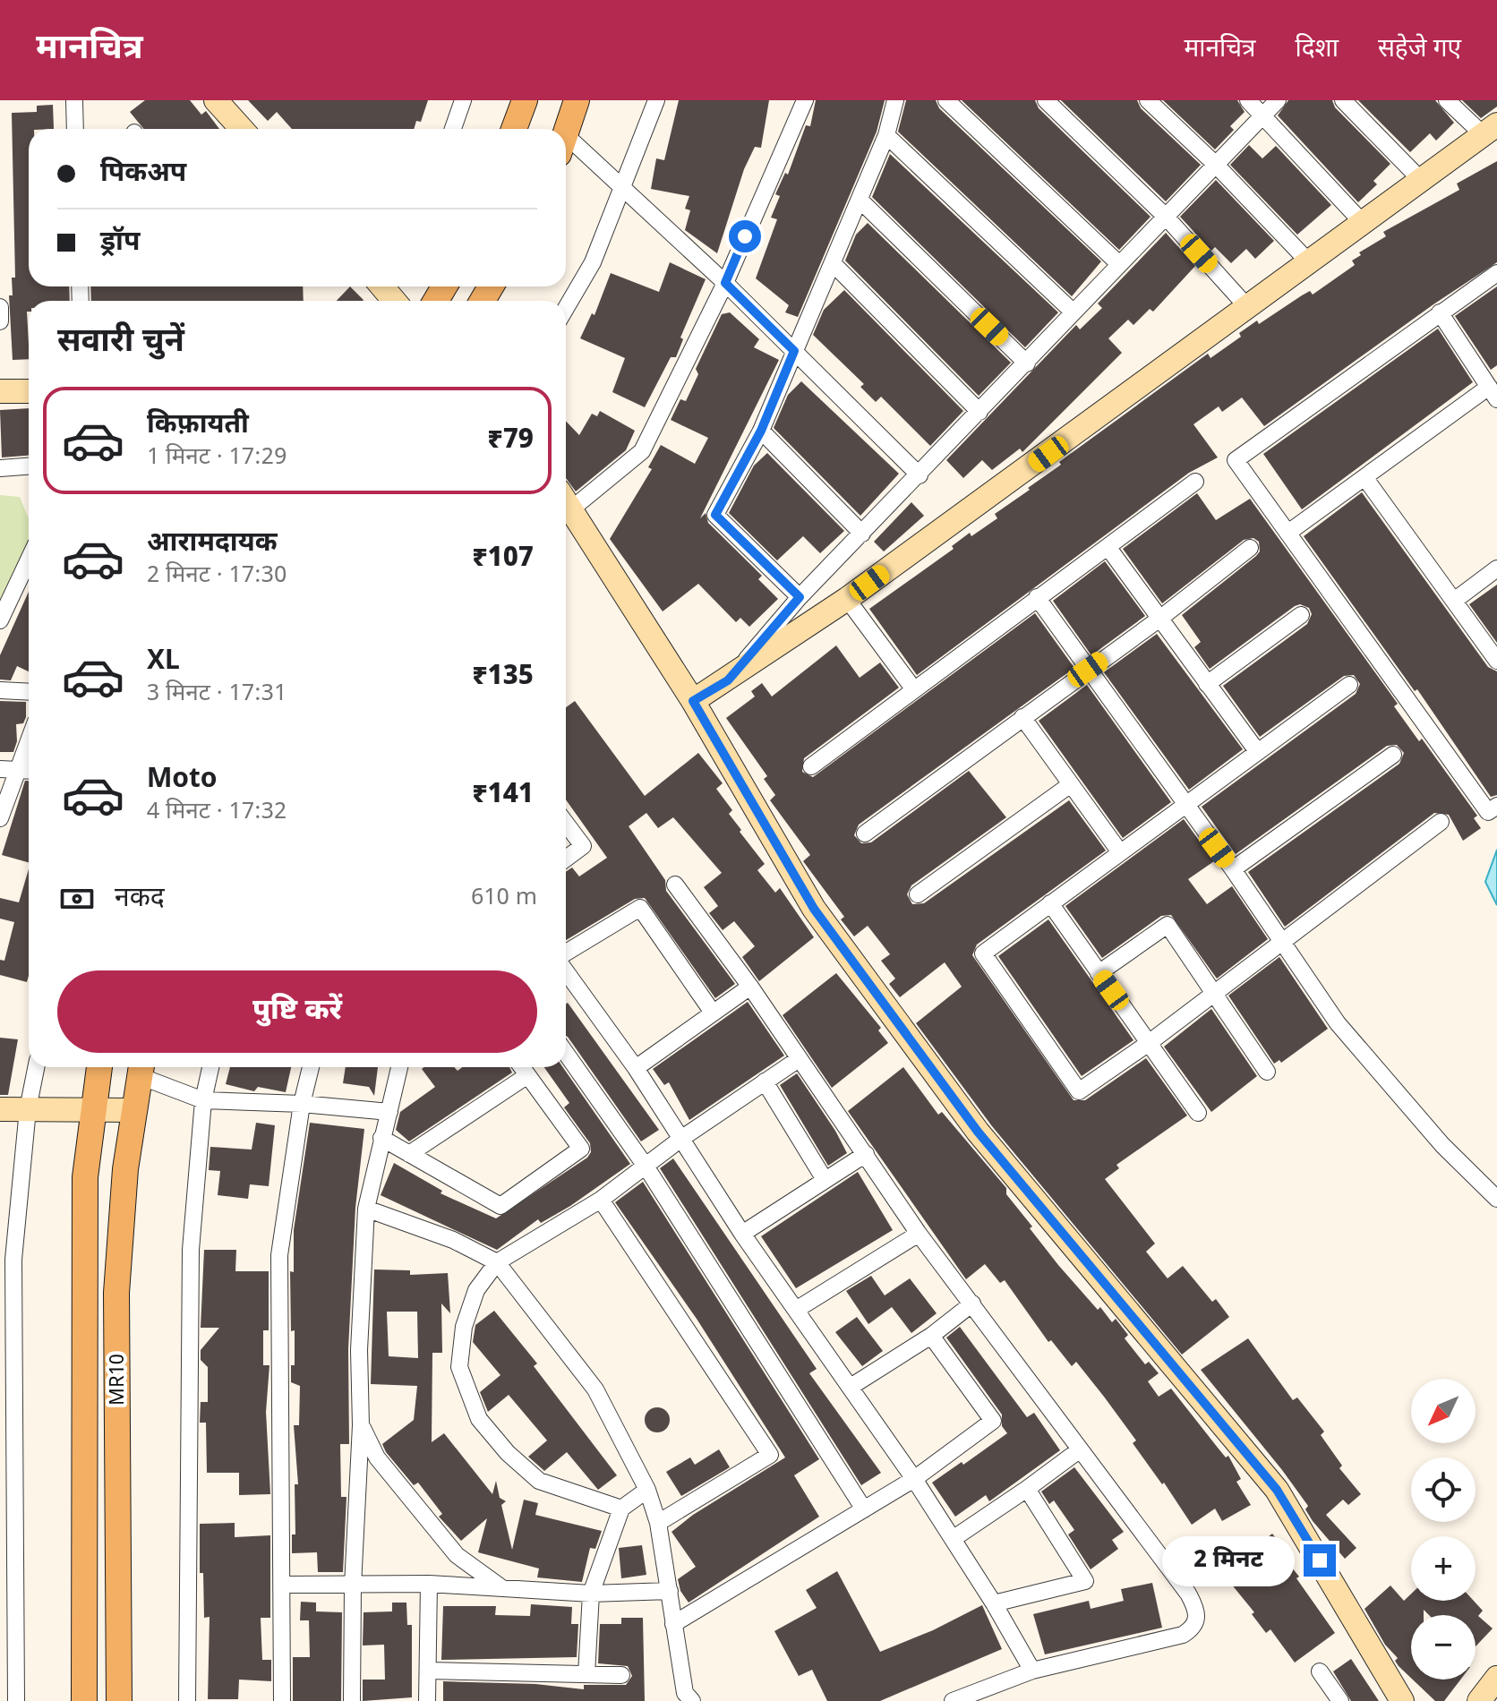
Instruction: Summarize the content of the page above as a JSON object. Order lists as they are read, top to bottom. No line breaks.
{"streets":{"main road":["MR10"]},"north":"bottom left","page":{"header":"मानचित्र","nav":["मानचित्र","दिशा","सहेजे गए"],"banner":["पिकअप","ड्रॉप"],"heading":"सवारी चुनें","list":[{"name":"किफ़ायती","note":"1 मिनट · 17:29","value":"₹79"},{"name":"आरामदायक","note":"2 मिनट · 17:30","value":"₹107"},{"name":"XL","note":"3 मिनट · 17:31","value":"₹135"},{"name":"Moto","note":"4 मिनट · 17:32","value":"₹141"}],"pay":["नकद","610 m"],"buttons":"पुष्टि करें","map_buttons":["+","−"],"bubble":"2 मिनट"}}
